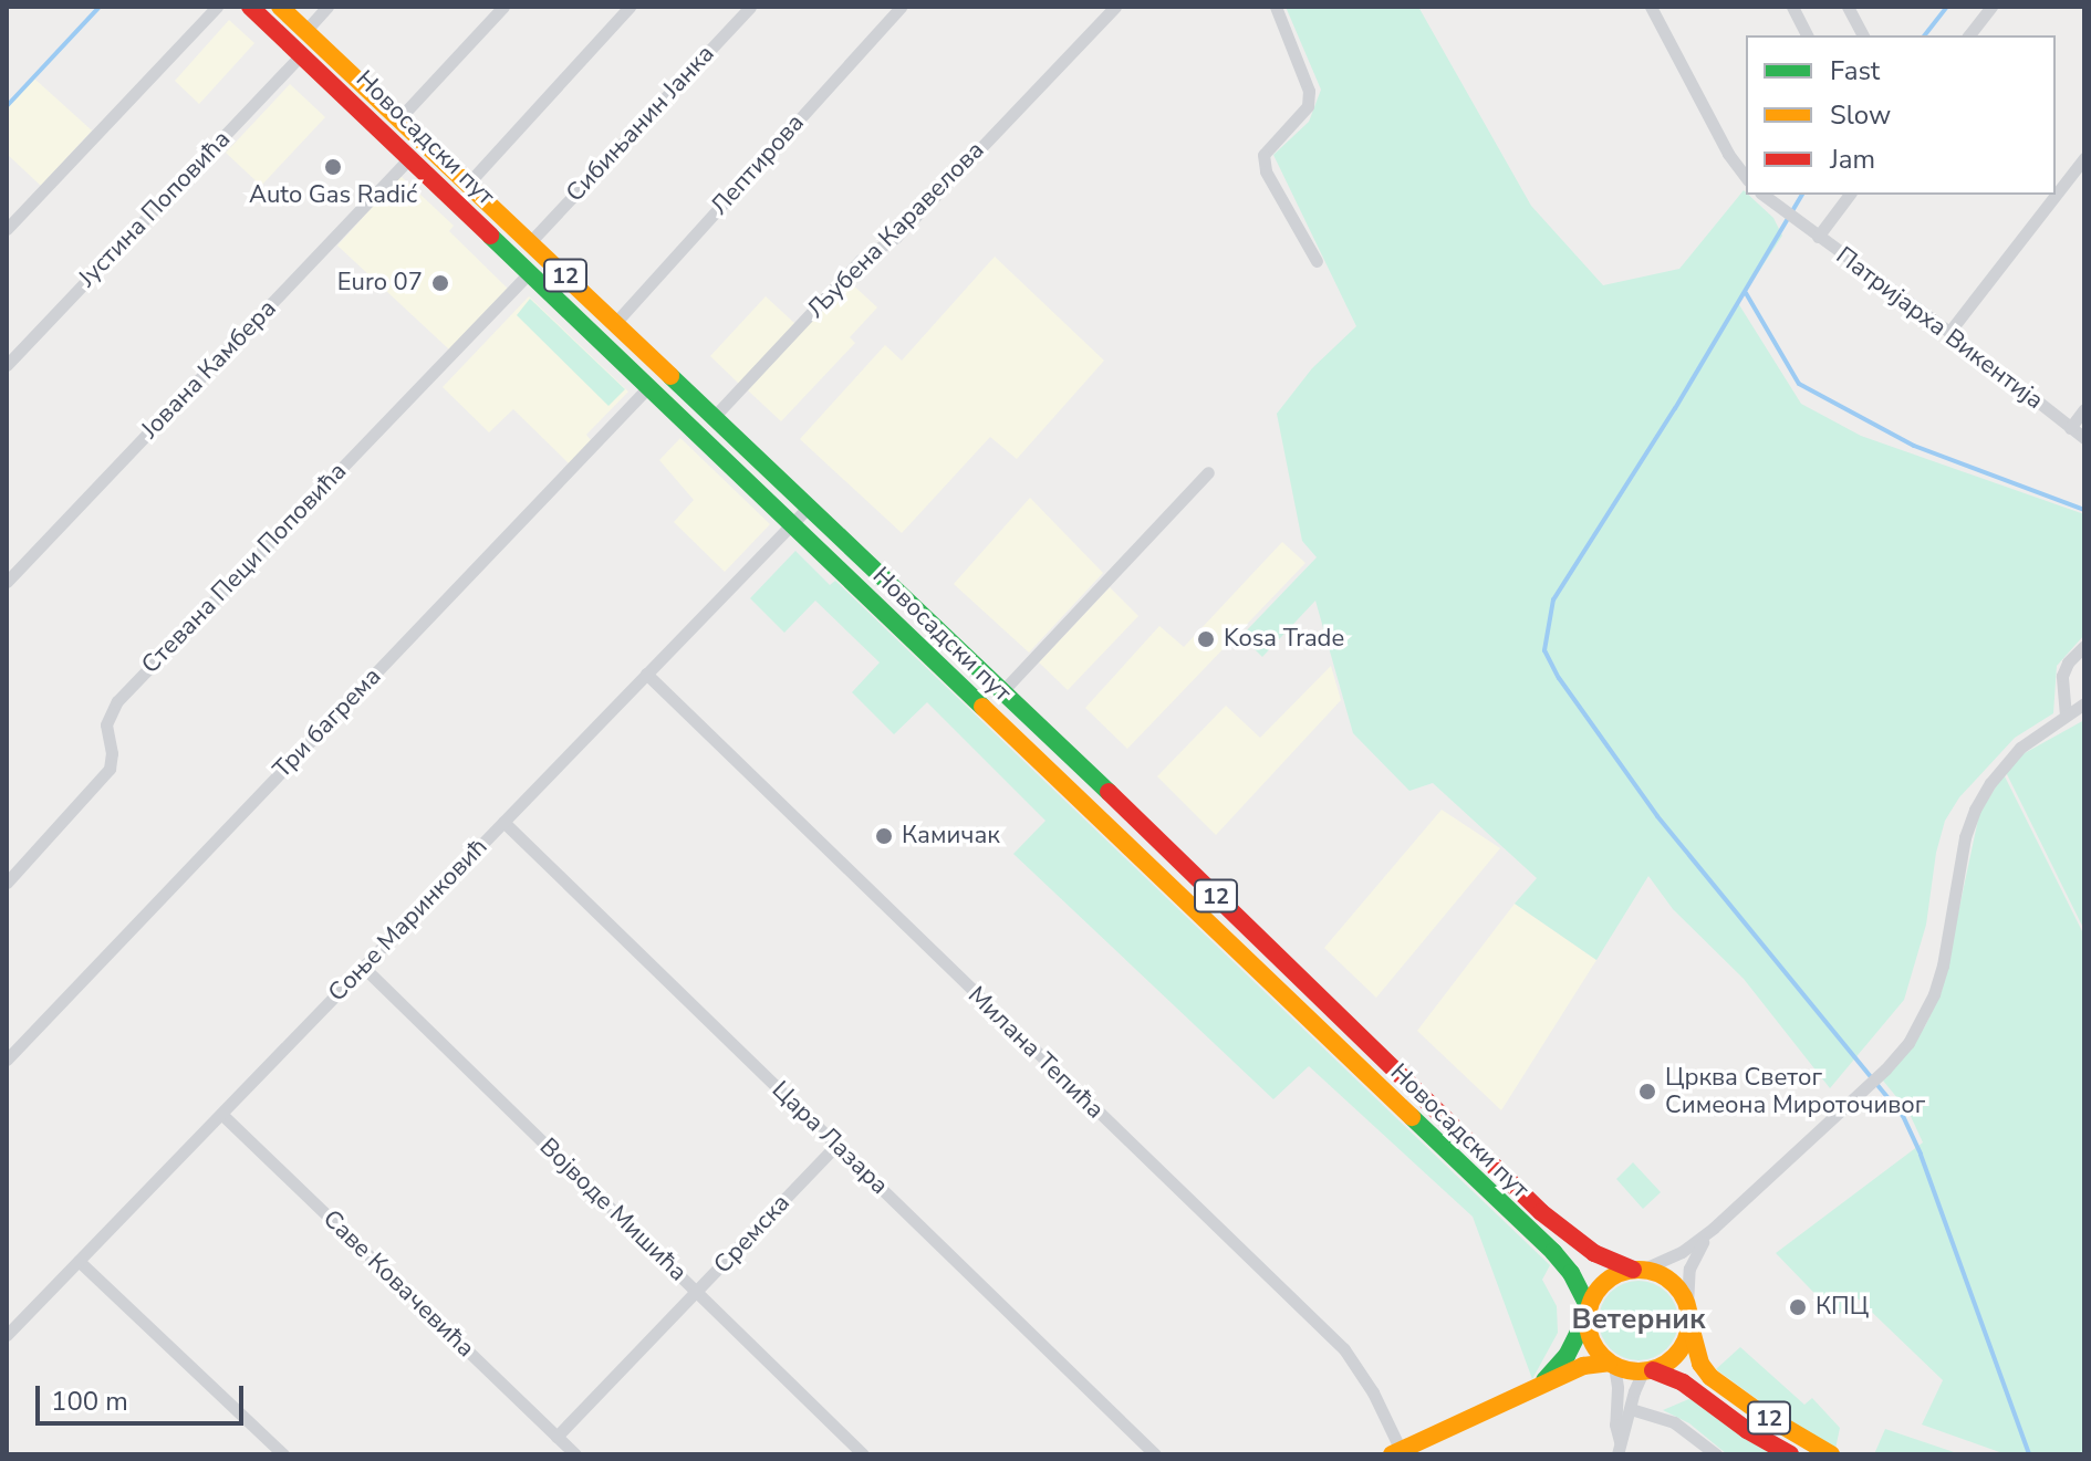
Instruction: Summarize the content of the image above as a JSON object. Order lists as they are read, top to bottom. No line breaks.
{"streets":{"main road":["Новосадски пут","12"],"street":["Сибињанин Јанка","Лептирова","Јустина Поповића","Љубена Каравелова","Патријарха Викентија","Јована Камбера","Стевана Пеци Поповића","Три багрема","Соње Маринковић","Милана Тепића","Цара Лазара","Војводе Мишића","Сремска","Саве Ковачевића"]},"crossings":[["Сибињанин Јанка","Новосадски пут"],["Новосадски пут","Лептирова"],["Новосадски пут","Јустина Поповића"],["Новосадски пут","Љубена Каравелова"],["Новосадски пут","12"],["Новосадски пут","Јована Камбера"],["Новосадски пут","Стевана Пеци Поповића"],["Новосадски пут","Три багрема"],["Новосадски пут","Соње Маринковић"],["Соње Маринковић","Милана Тепића"],["Соње Маринковић","Цара Лазара"],["Соње Маринковић","Војводе Мишића"],["Соње Маринковић","Саве Ковачевића"],["Цара Лазара","Сремска"],["Војводе Мишића","Сремска"],["Сремска","Саве Ковачевића"]],"districts":["Ветерник"],"places":["Auto Gas Radić","Euro 07","Kosa Trade","Камичак","Црква Светог Симеона Мироточивог","КПЦ"],"legend":["Fast","Slow","Jam"],"scale_bar":"100 m"}
